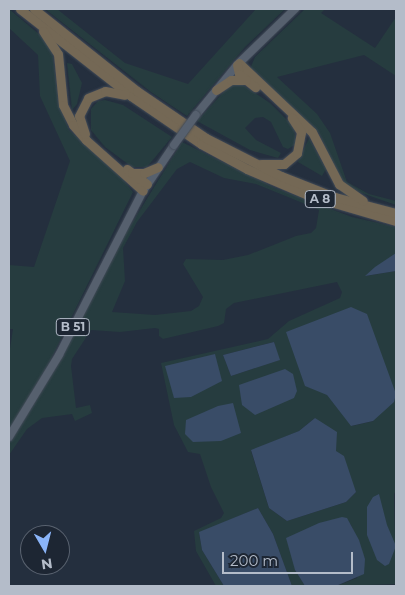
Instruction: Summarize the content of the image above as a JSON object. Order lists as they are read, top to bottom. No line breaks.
{"streets":{"highway":["A 8"],"main road":["B 51"]},"scale_bar":"200 m","north":"bottom"}
